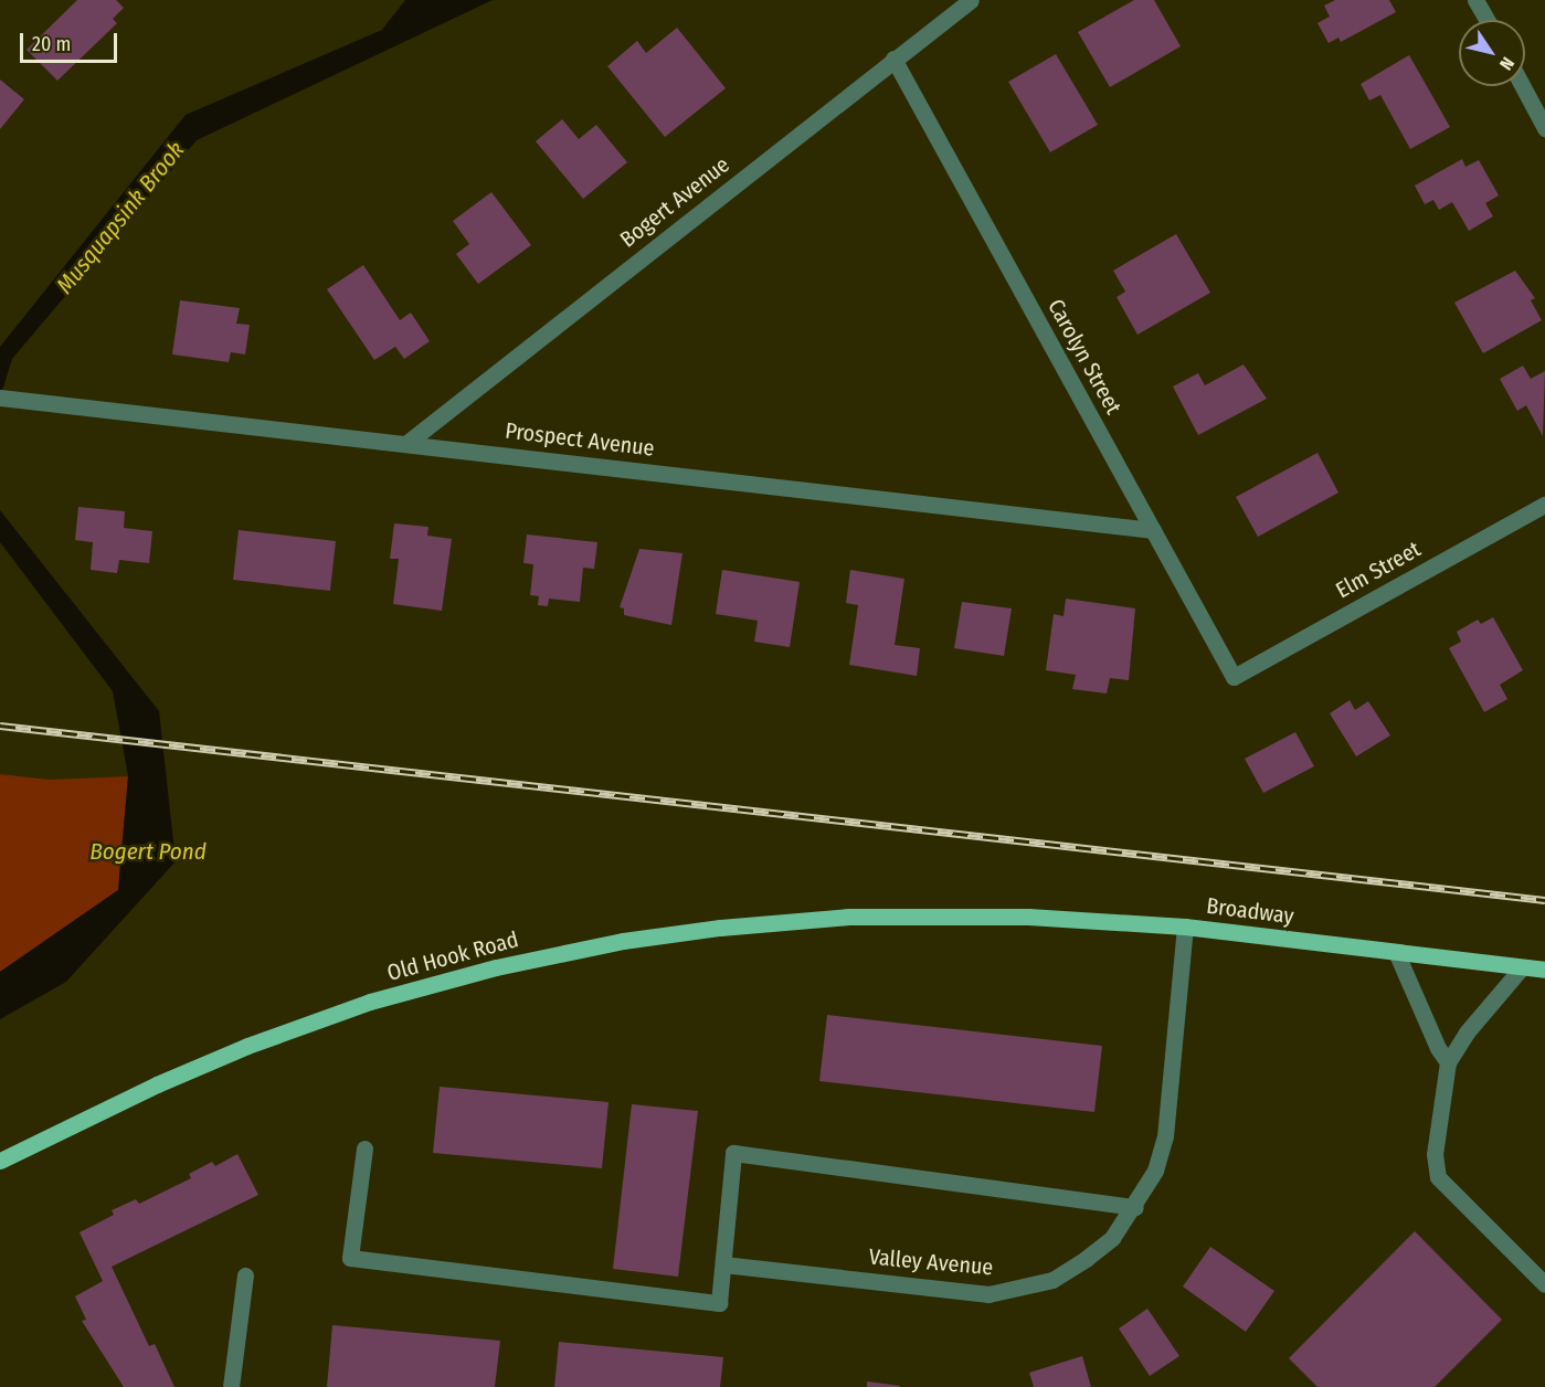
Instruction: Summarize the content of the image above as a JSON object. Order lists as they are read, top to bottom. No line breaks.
{"streets":{"main road":["Broadway","Old Hook Road"],"street":["Bogert Avenue","Carolyn Street","Prospect Avenue","Elm Street","Valley Avenue"]},"crossings":[["Bogert Avenue","Carolyn Street"],["Bogert Avenue","Prospect Avenue"],["Carolyn Street","Prospect Avenue"],["Carolyn Street","Elm Street"],["Broadway","Old Hook Road"],["Broadway","Valley Avenue"]],"water":["Musquapsink Brook","Bogert Pond"],"scale_bar":"20 m","north":"bottom right"}
